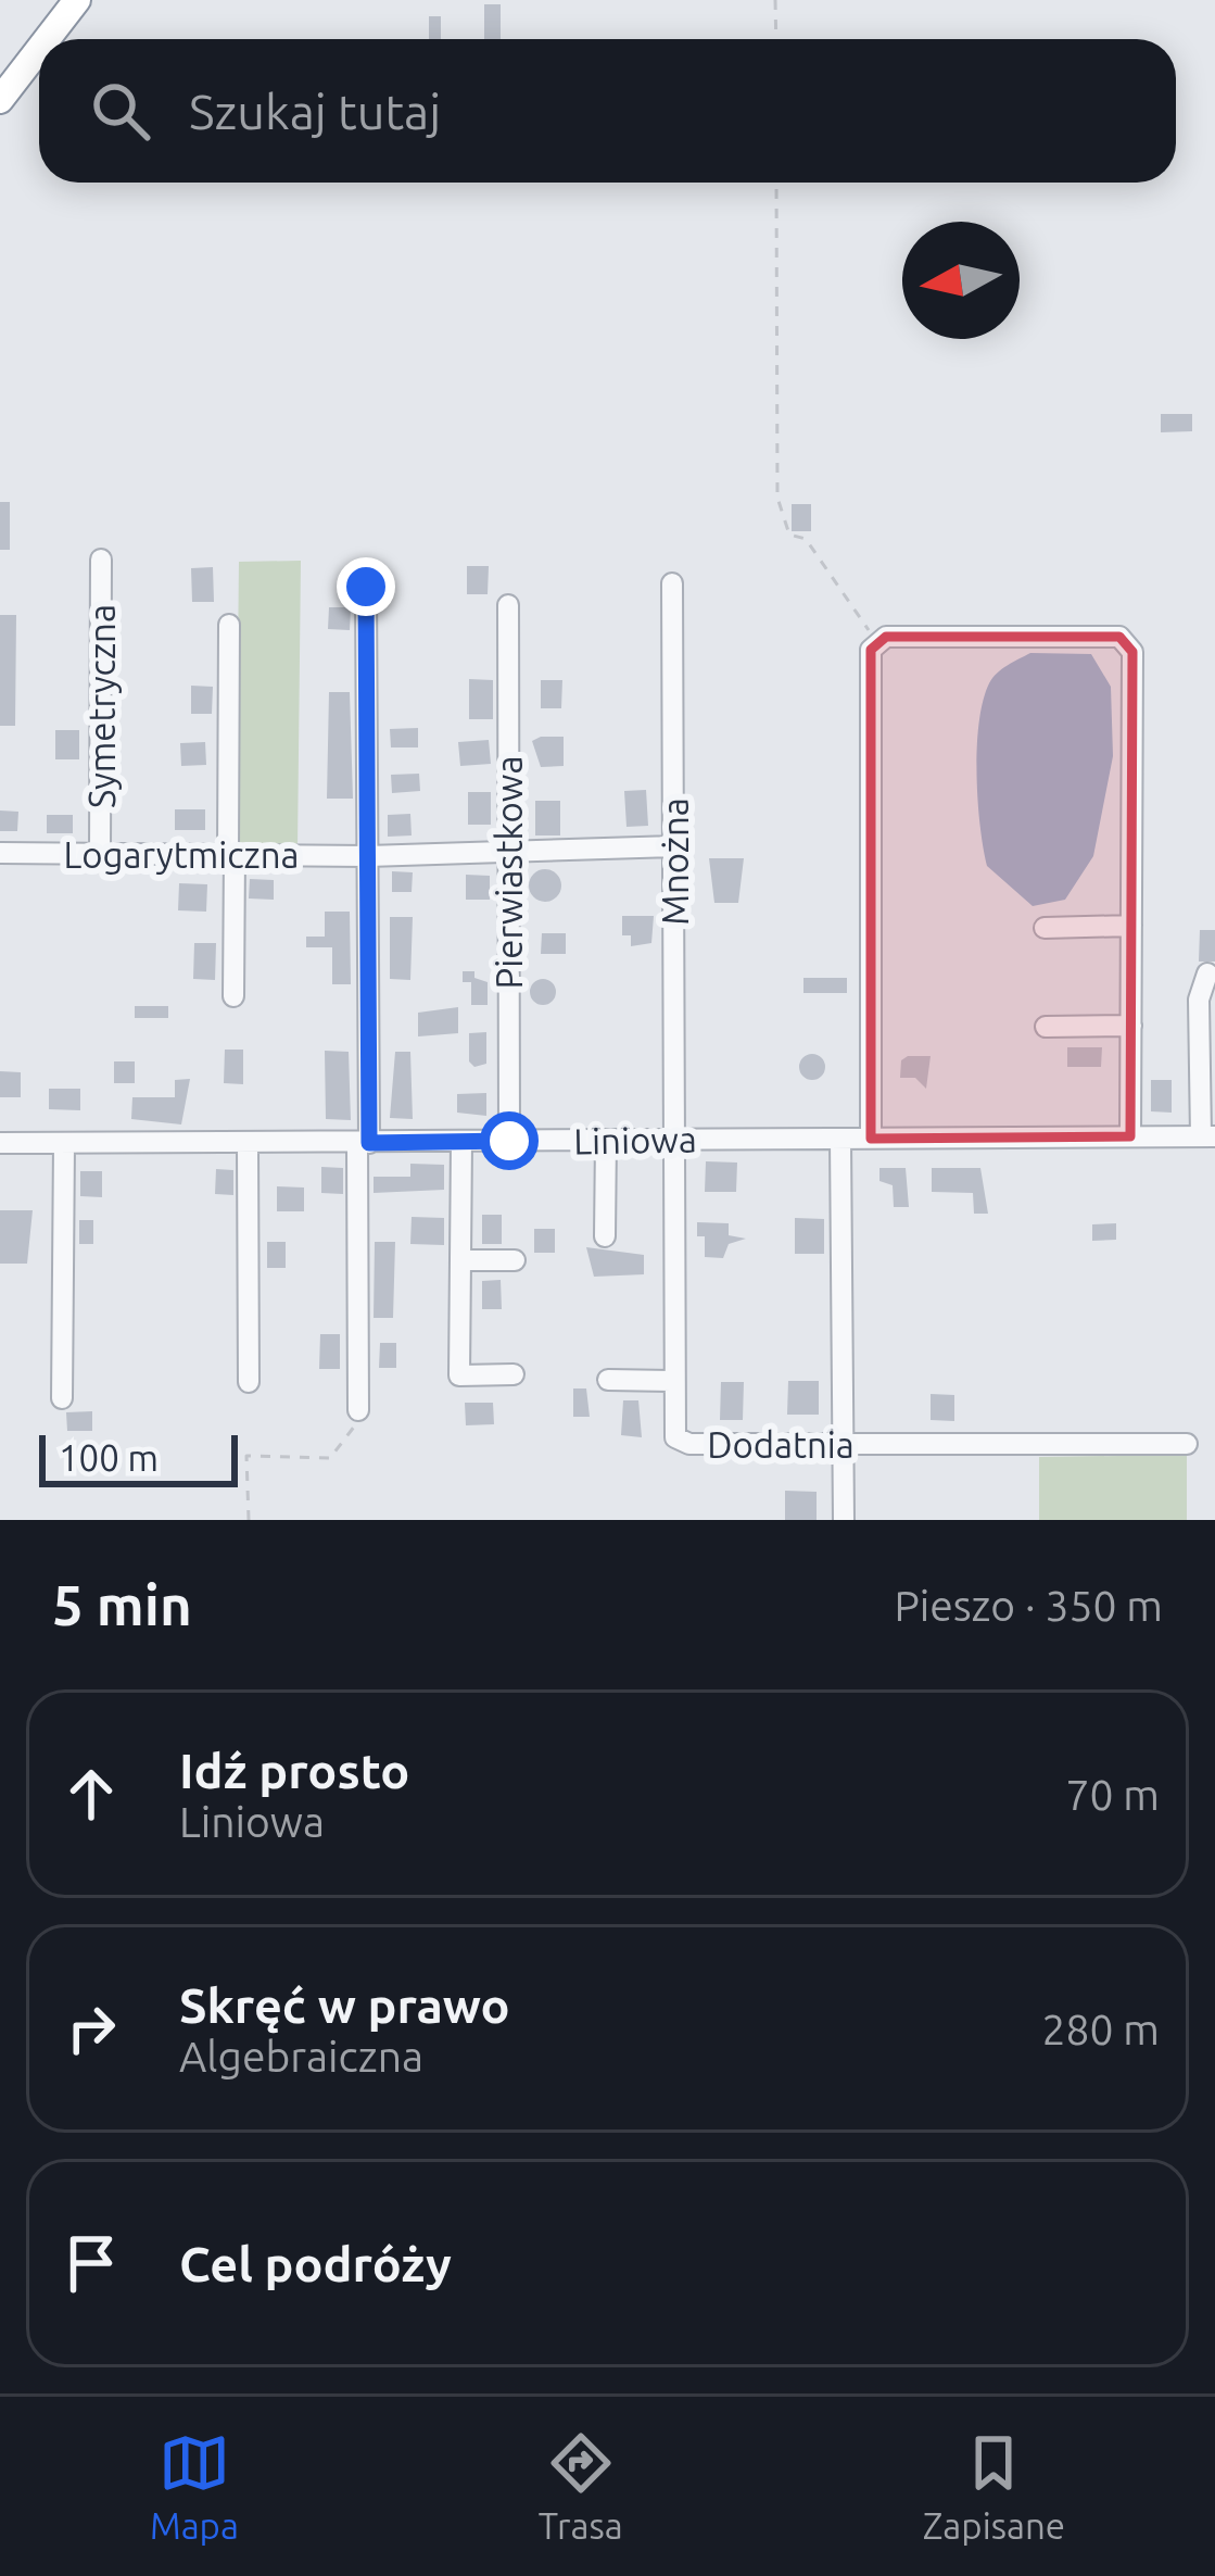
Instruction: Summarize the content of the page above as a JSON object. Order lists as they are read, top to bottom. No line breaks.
{"streets":{"street":["Symetryczna","Logarytmiczna","Mnożna","Pierwiastkowa","Liniowa","Dodatnia"]},"crossings":[["Symetryczna","Logarytmiczna"],["Logarytmiczna","Mnożna"],["Logarytmiczna","Pierwiastkowa"],["Mnożna","Liniowa"],["Mnożna","Dodatnia"],["Pierwiastkowa","Liniowa"],["Liniowa","Dodatnia"]],"scale_bar":"100 m","north":"left","page":{"search":"Szukaj tutaj","scale":"100 m","heading":["5 min","Pieszo · 350 m"],"list":[["Idź prosto","Liniowa","70 m"],["Skręć w prawo","Algebraiczna","280 m"],"Cel podróży"],"nav":["Mapa","Trasa","Zapisane"]}}
